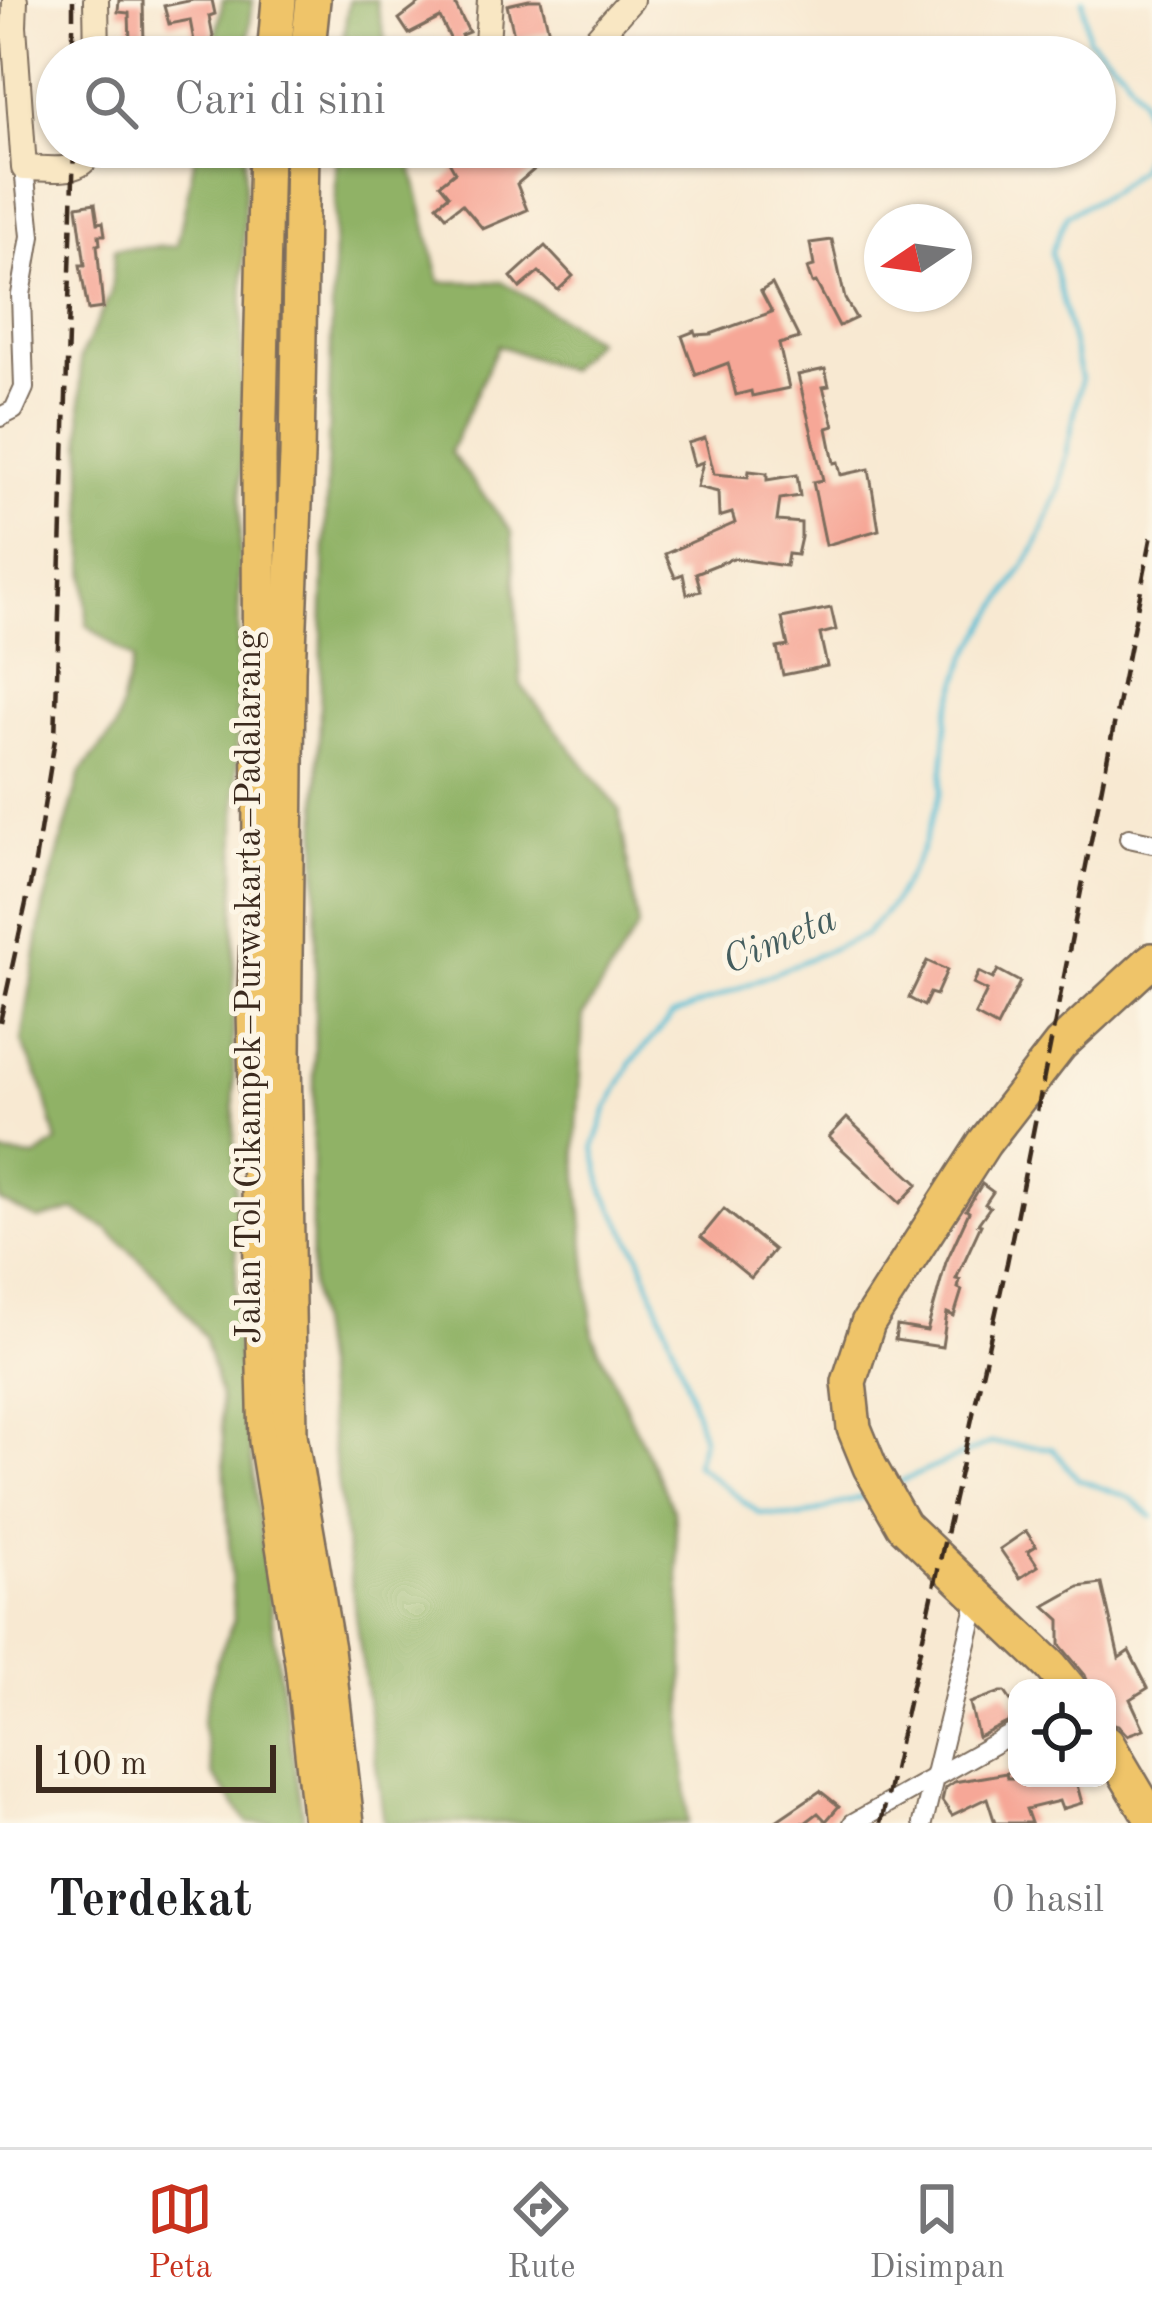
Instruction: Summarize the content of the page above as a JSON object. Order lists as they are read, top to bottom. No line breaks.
{"streets":{"highway":["Jalan Tol Cikampek–Purwakarta–Padalarang"]},"water":["Cimeta"],"scale_bar":"100 m","north":"left","page":{"search":"Cari di sini","scale":"100 m","heading":["Terdekat","0 hasil"],"nav":["Peta","Rute","Disimpan"]}}
